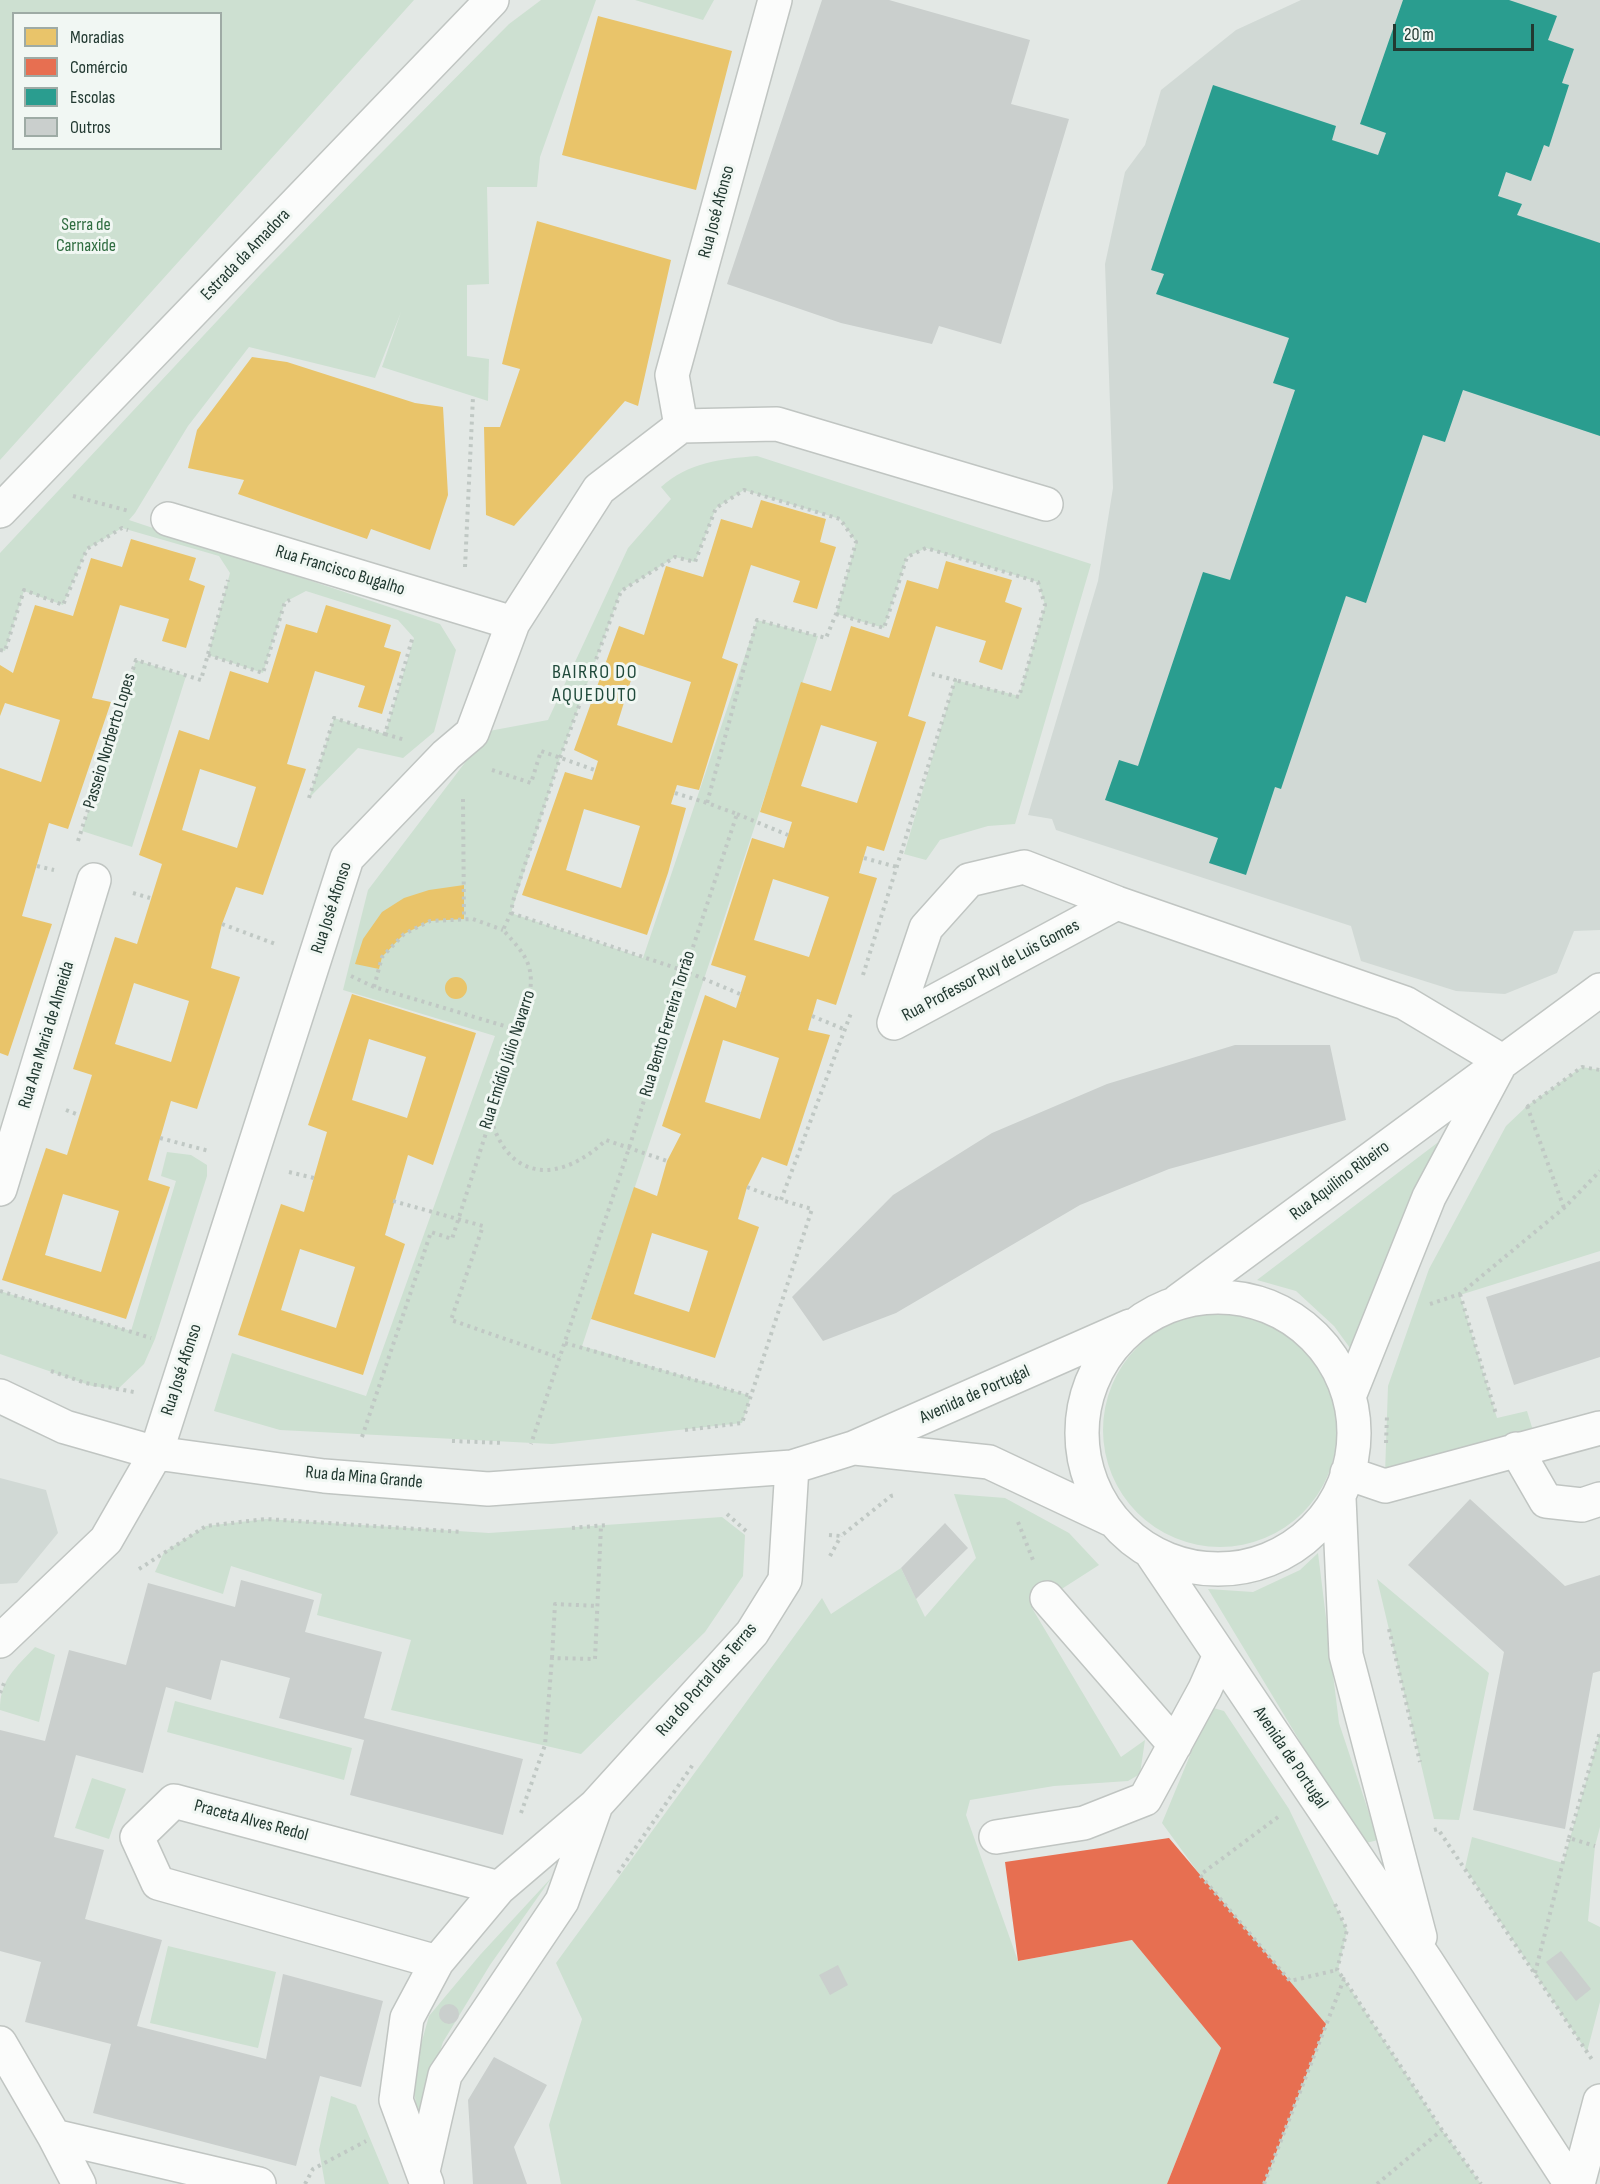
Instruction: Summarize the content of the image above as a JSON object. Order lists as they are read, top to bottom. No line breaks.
{"streets":{"street":["Rua José Afonso","Estrada da Amadora","Rua Francisco Bugalho","Rua Professor Ruy de Luis Gomes","Rua Ana Maria de Almeida","Rua Aquilino Ribeiro","Avenida de Portugal","Rua da Mina Grande","Rua do Portal das Terras","Praceta Alves Redol"],"path":["Passeio Norberto Lopes","Rua Bento Ferreira Torrão","Rua Emídio Júlio Navarro"]},"crossings":[["Rua José Afonso","Rua Francisco Bugalho"],["Rua José Afonso","Rua da Mina Grande"],["Passeio Norberto Lopes","Rua Ana Maria de Almeida"],["Rua Professor Ruy de Luis Gomes","Rua Aquilino Ribeiro"],["Rua Aquilino Ribeiro","Avenida de Portugal"],["Avenida de Portugal","Rua da Mina Grande"],["Avenida de Portugal","Rua do Portal das Terras"],["Rua do Portal das Terras","Praceta Alves Redol"]],"districts":["BAIRRO DO AQUEDUTO"],"parks":["Serra de Carnaxide"],"legend":["Moradias","Comércio","Escolas","Outros"],"scale_bar":"20 m"}
